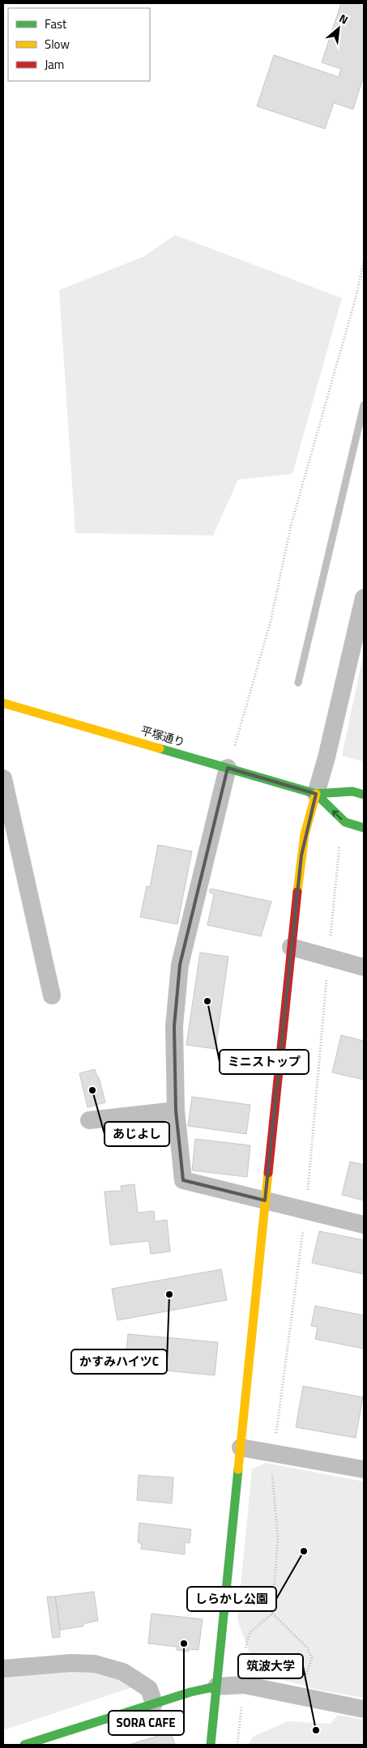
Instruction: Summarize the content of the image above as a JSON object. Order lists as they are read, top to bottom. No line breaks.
{"streets":{"street":["平塚通り"]},"places":["ミニストップ","あじよし","かすみハイツC","しらかし公園","SORA CAFE","筑波大学"],"legend":["Fast","Slow","Jam"],"north":"top right"}
